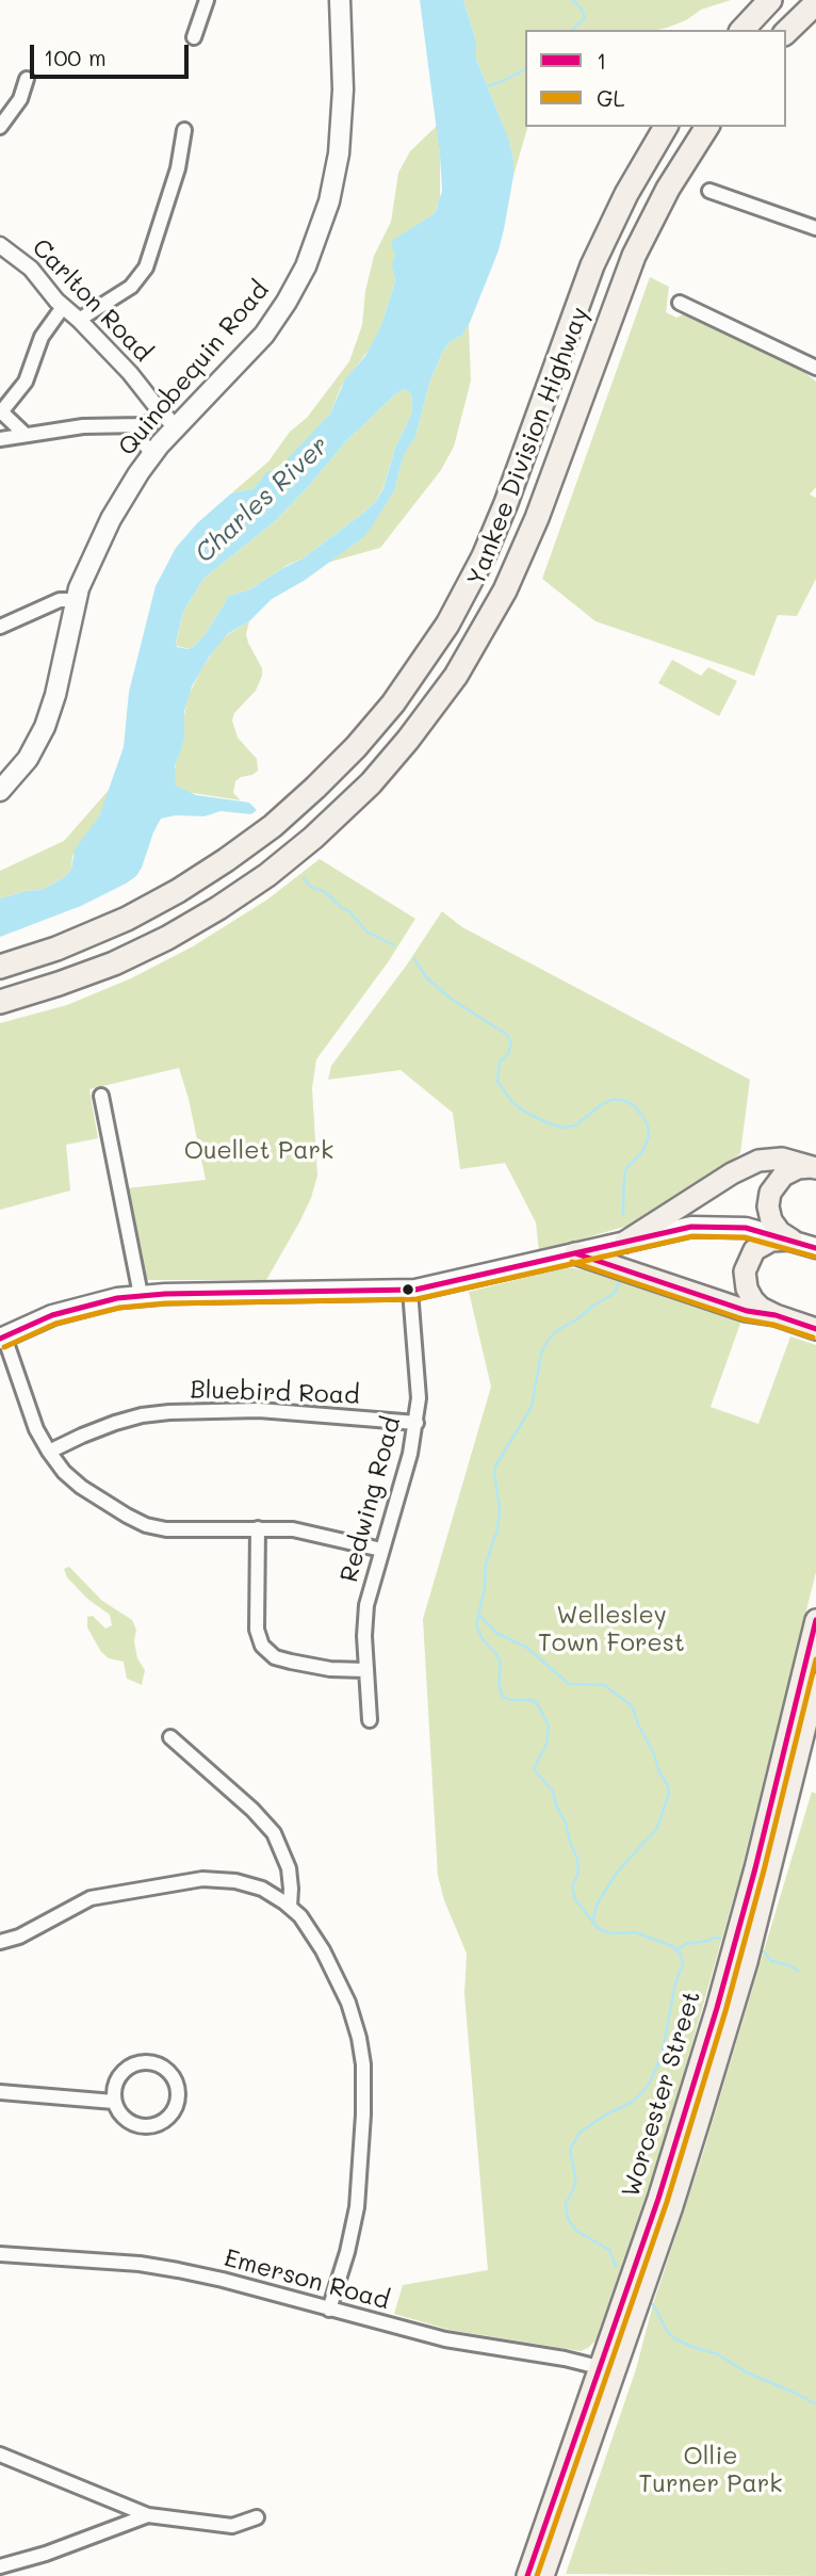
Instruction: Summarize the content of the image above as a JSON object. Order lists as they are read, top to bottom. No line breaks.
{"streets":{"highway":["Yankee Division Highway","Worcester Street"],"main road":["Quinobequin Road"],"street":["Carlton Road","Bluebird Road","Redwing Road","Emerson Road"]},"crossings":[["Carlton Road","Quinobequin Road"],["Bluebird Road","Redwing Road"],["Worcester Street","Emerson Road"]],"water":["Charles River"],"parks":["Ouellet Park","Wellesley Town Forest","Ollie Turner Park"],"lines":["transit line 1","transit line GL"],"legend":["1","GL"],"scale_bar":"100 m"}
